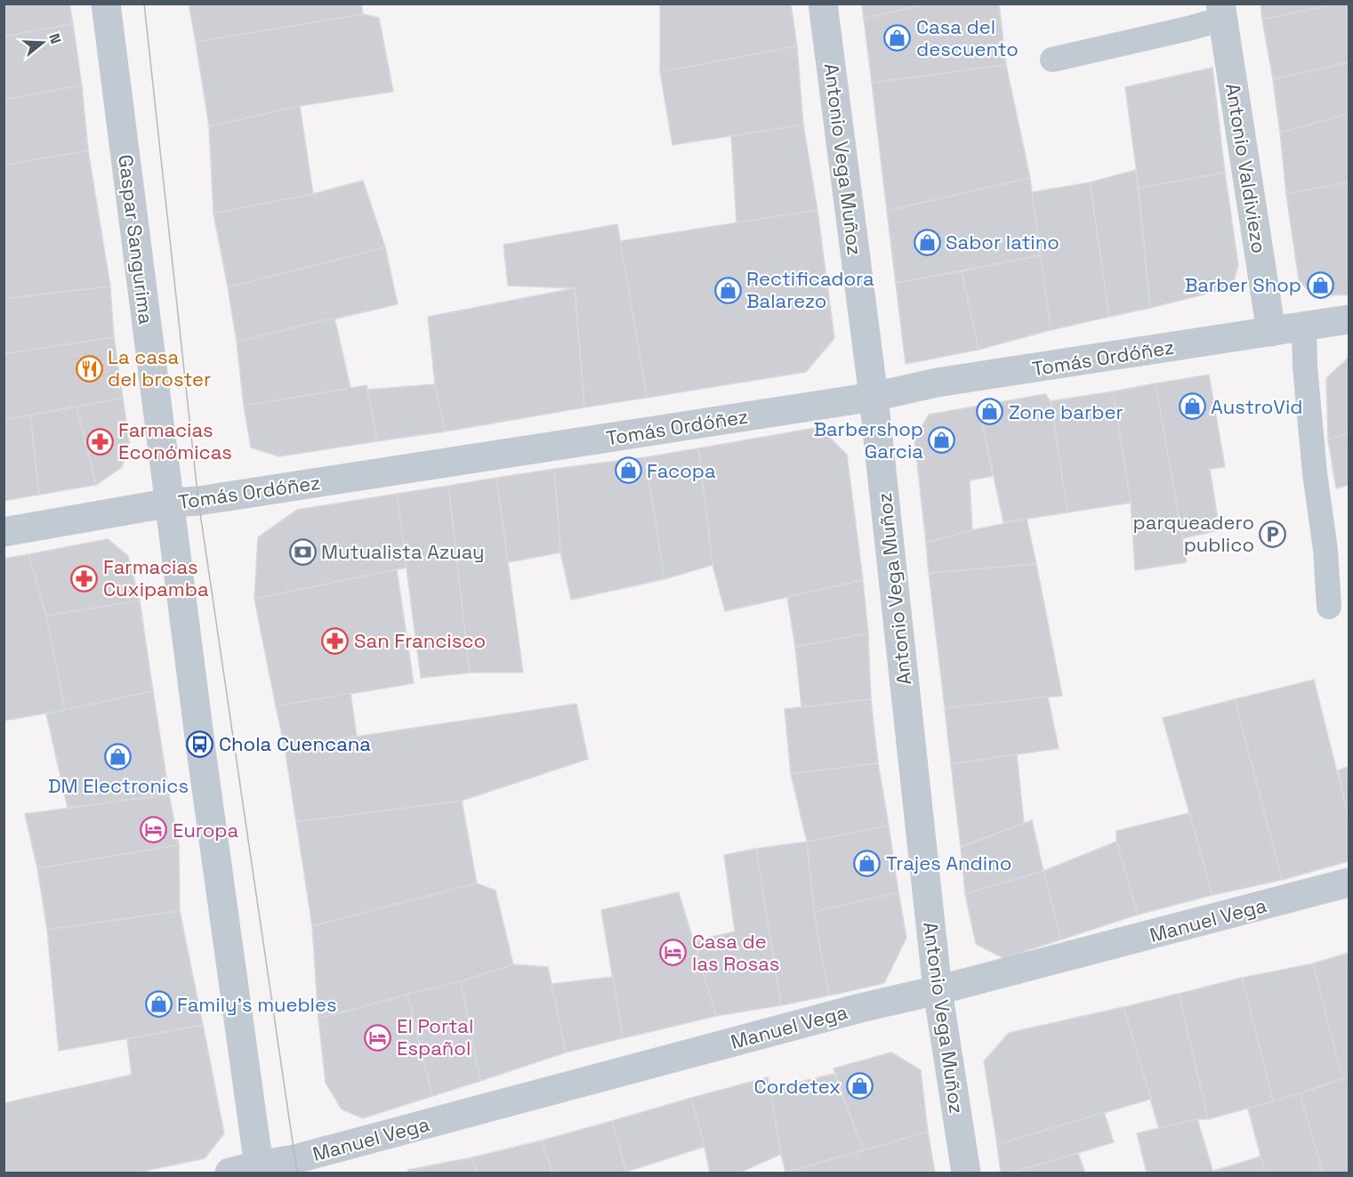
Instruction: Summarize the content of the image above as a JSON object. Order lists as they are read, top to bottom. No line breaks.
{"streets":{"street":["Antonio Vega Muñoz","Antonio Valdiviezo","Gaspar Sangurima","Tomás Ordóñez","Manuel Vega"]},"crossings":[["Antonio Vega Muñoz","Tomás Ordóñez"],["Antonio Vega Muñoz","Manuel Vega"],["Antonio Valdiviezo","Tomás Ordóñez"],["Gaspar Sangurima","Tomás Ordóñez"],["Gaspar Sangurima","Manuel Vega"]],"places":{"shop":["Casa del descuento","Sabor latino","Barber Shop","Rectificadora Balarezo","AustroVid","Zone barber","Barbershop Garcia","Facopa","DM Electronics","Trajes Andino","Family's muebles","Cordetex"],"restaurant":["La casa del broster"],"pharmacy":["Farmacias Económicas","Farmacias Cuxipamba","San Francisco"],"parking":["parqueadero publico"],"bank":["Mutualista Azuay"],"bus stop":["Chola Cuencana"],"hotel":["Europa","Casa de las Rosas","El Portal Español"]},"north":"right"}
